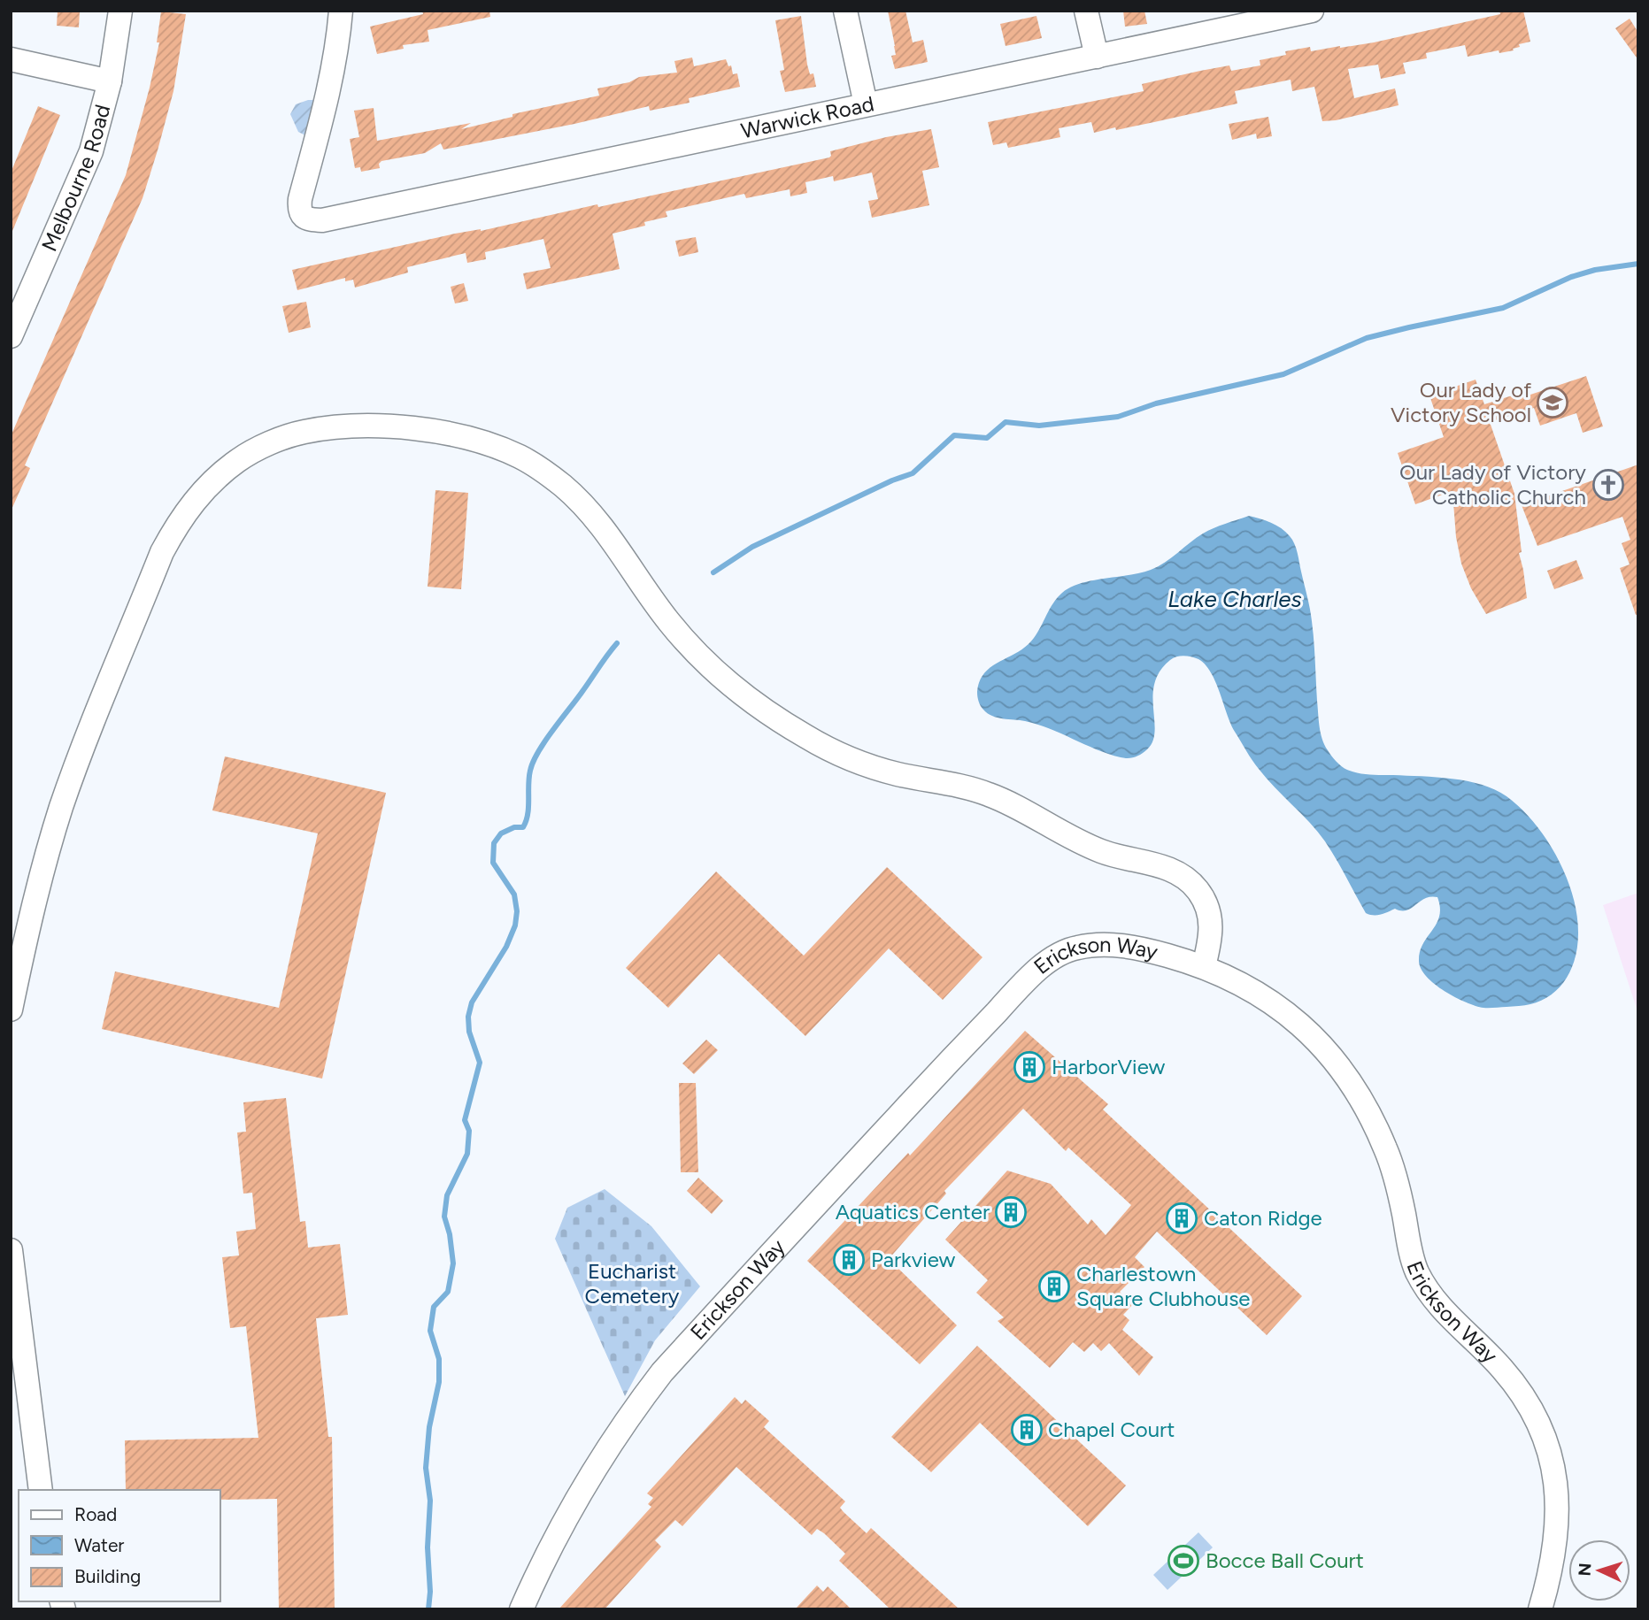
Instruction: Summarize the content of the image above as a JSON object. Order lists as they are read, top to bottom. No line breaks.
{"streets":{"street":["Warwick Road","Melbourne Road","Erickson Way"]},"water":["Lake Charles"],"parks":["Eucharist Cemetery"],"places":{"school or university":["Our Lady of Victory School"],"church":["Our Lady of Victory Catholic Church"],"building":["HarborView","Aquatics Center","Caton Ridge","Parkview","Charlestown Square Clubhouse","Chapel Court"],"sports":["Bocce Ball Court"]},"legend":["Road","Water","Building"],"north":"left"}
